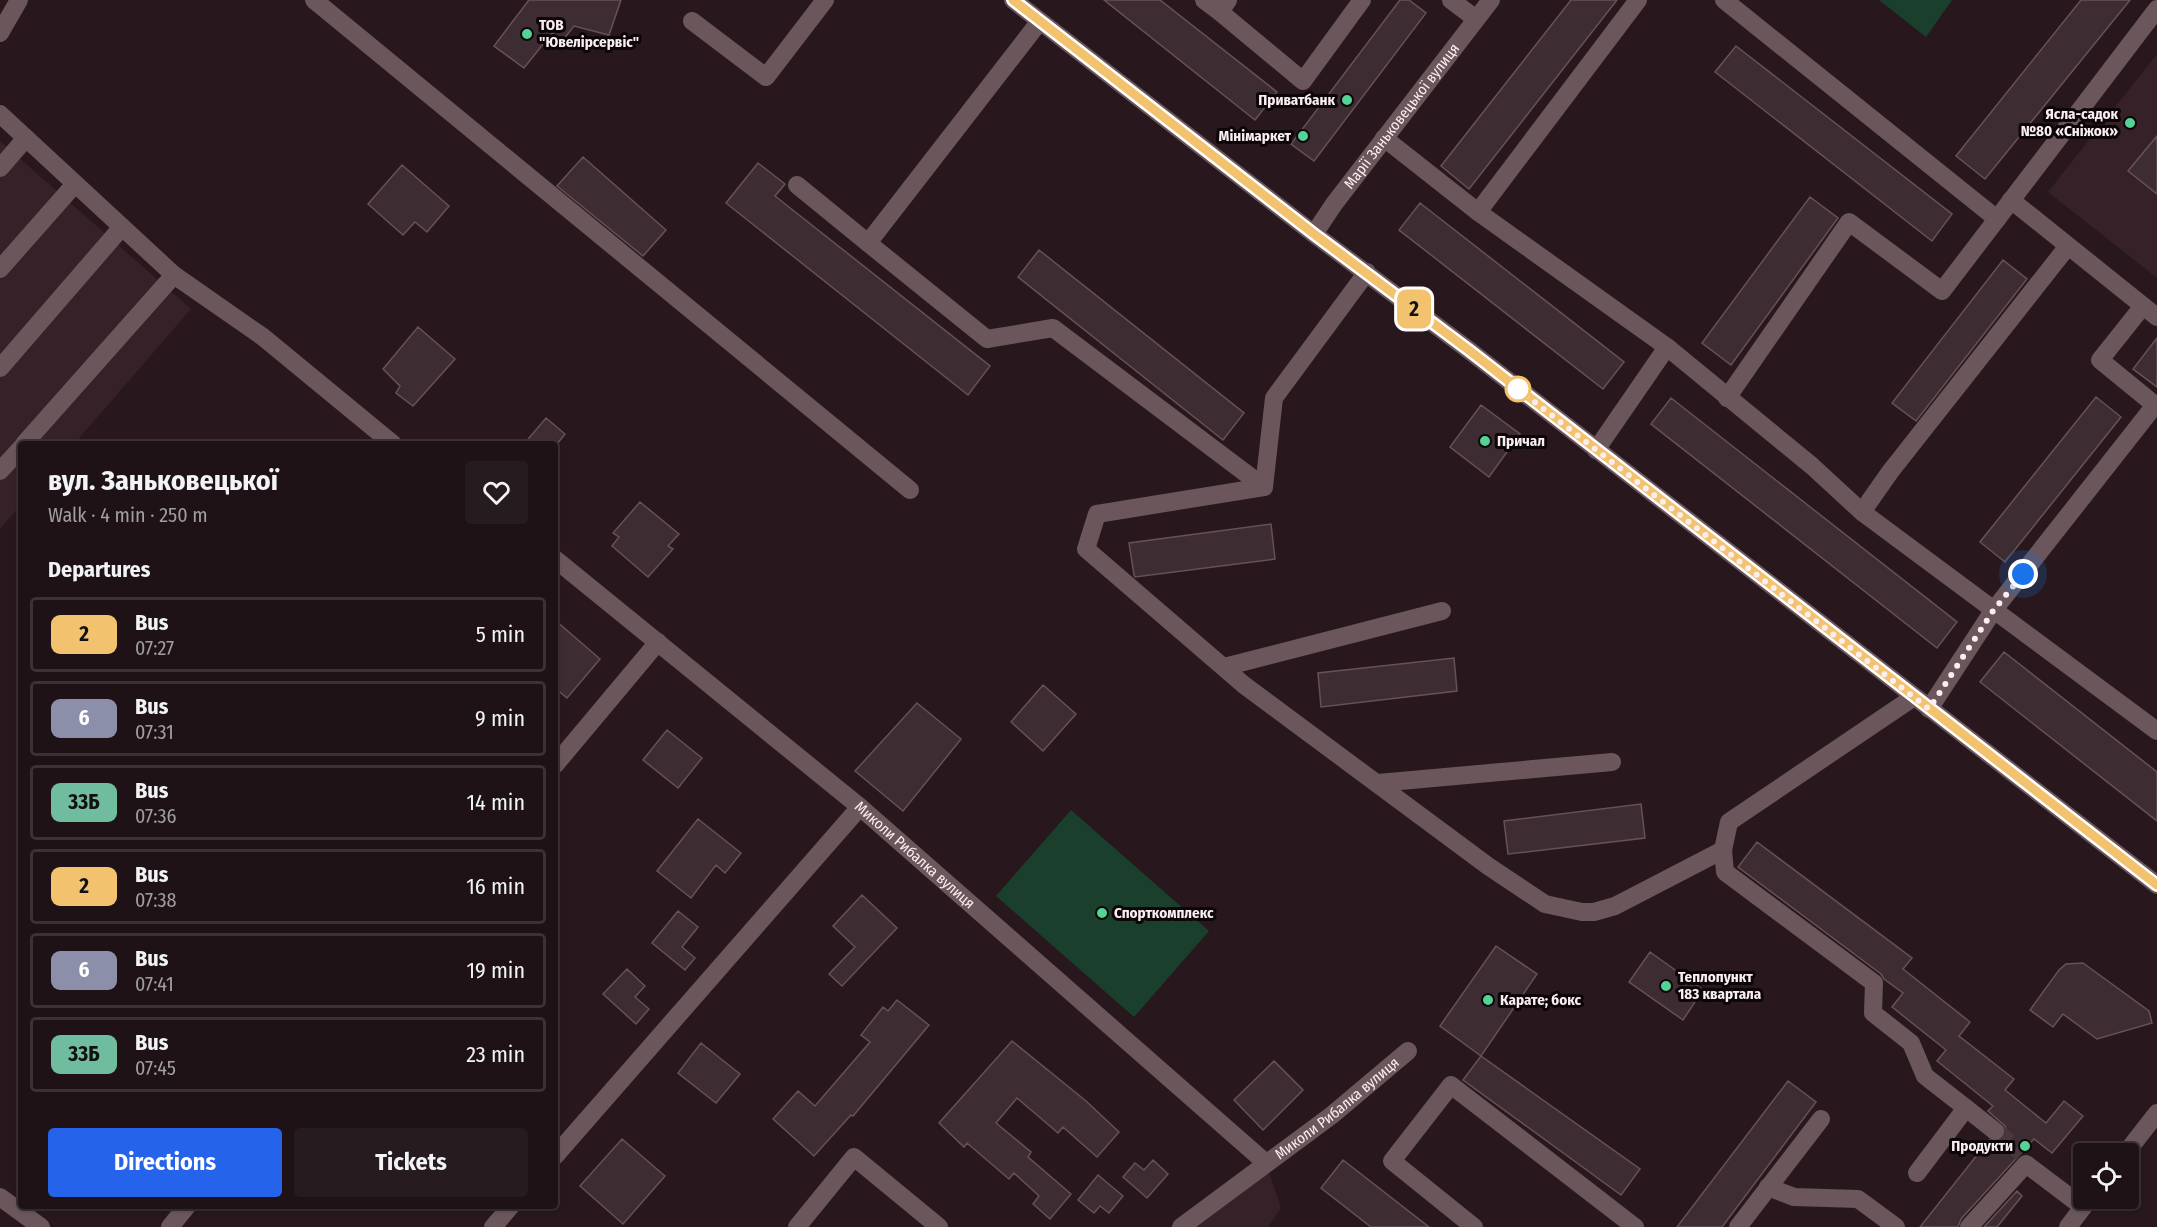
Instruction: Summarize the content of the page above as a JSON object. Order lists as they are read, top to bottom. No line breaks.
{"streets":{"street":["Марії Заньковецької вулиця","Миколи Рибалка вулиця"]},"places":["ТОВ \"Ювелірсервіс\"","Приватбанк","Ясла-садок №80 «Сніжок»","Мінімаркет","Причал","Спорткомплекс","Теплопункт 183 квартала","Карате; бокс","Продукти"],"lines":["bus line 2"],"page":{"on_map":"2","heading":[["вул. Заньковецької","Walk · 4 min · 250 m"],"Departures"],"list":[{"mark":"2","name":"Bus","note":"07:27","value":"5 min"},{"mark":"6","name":"Bus","note":"07:31","value":"9 min"},{"mark":"33Б","name":"Bus","note":"07:36","value":"14 min"},{"mark":"2","name":"Bus","note":"07:38","value":"16 min"},{"mark":"6","name":"Bus","note":"07:41","value":"19 min"},{"mark":"33Б","name":"Bus","note":"07:45","value":"23 min"}],"buttons":["Directions","Tickets"]}}
